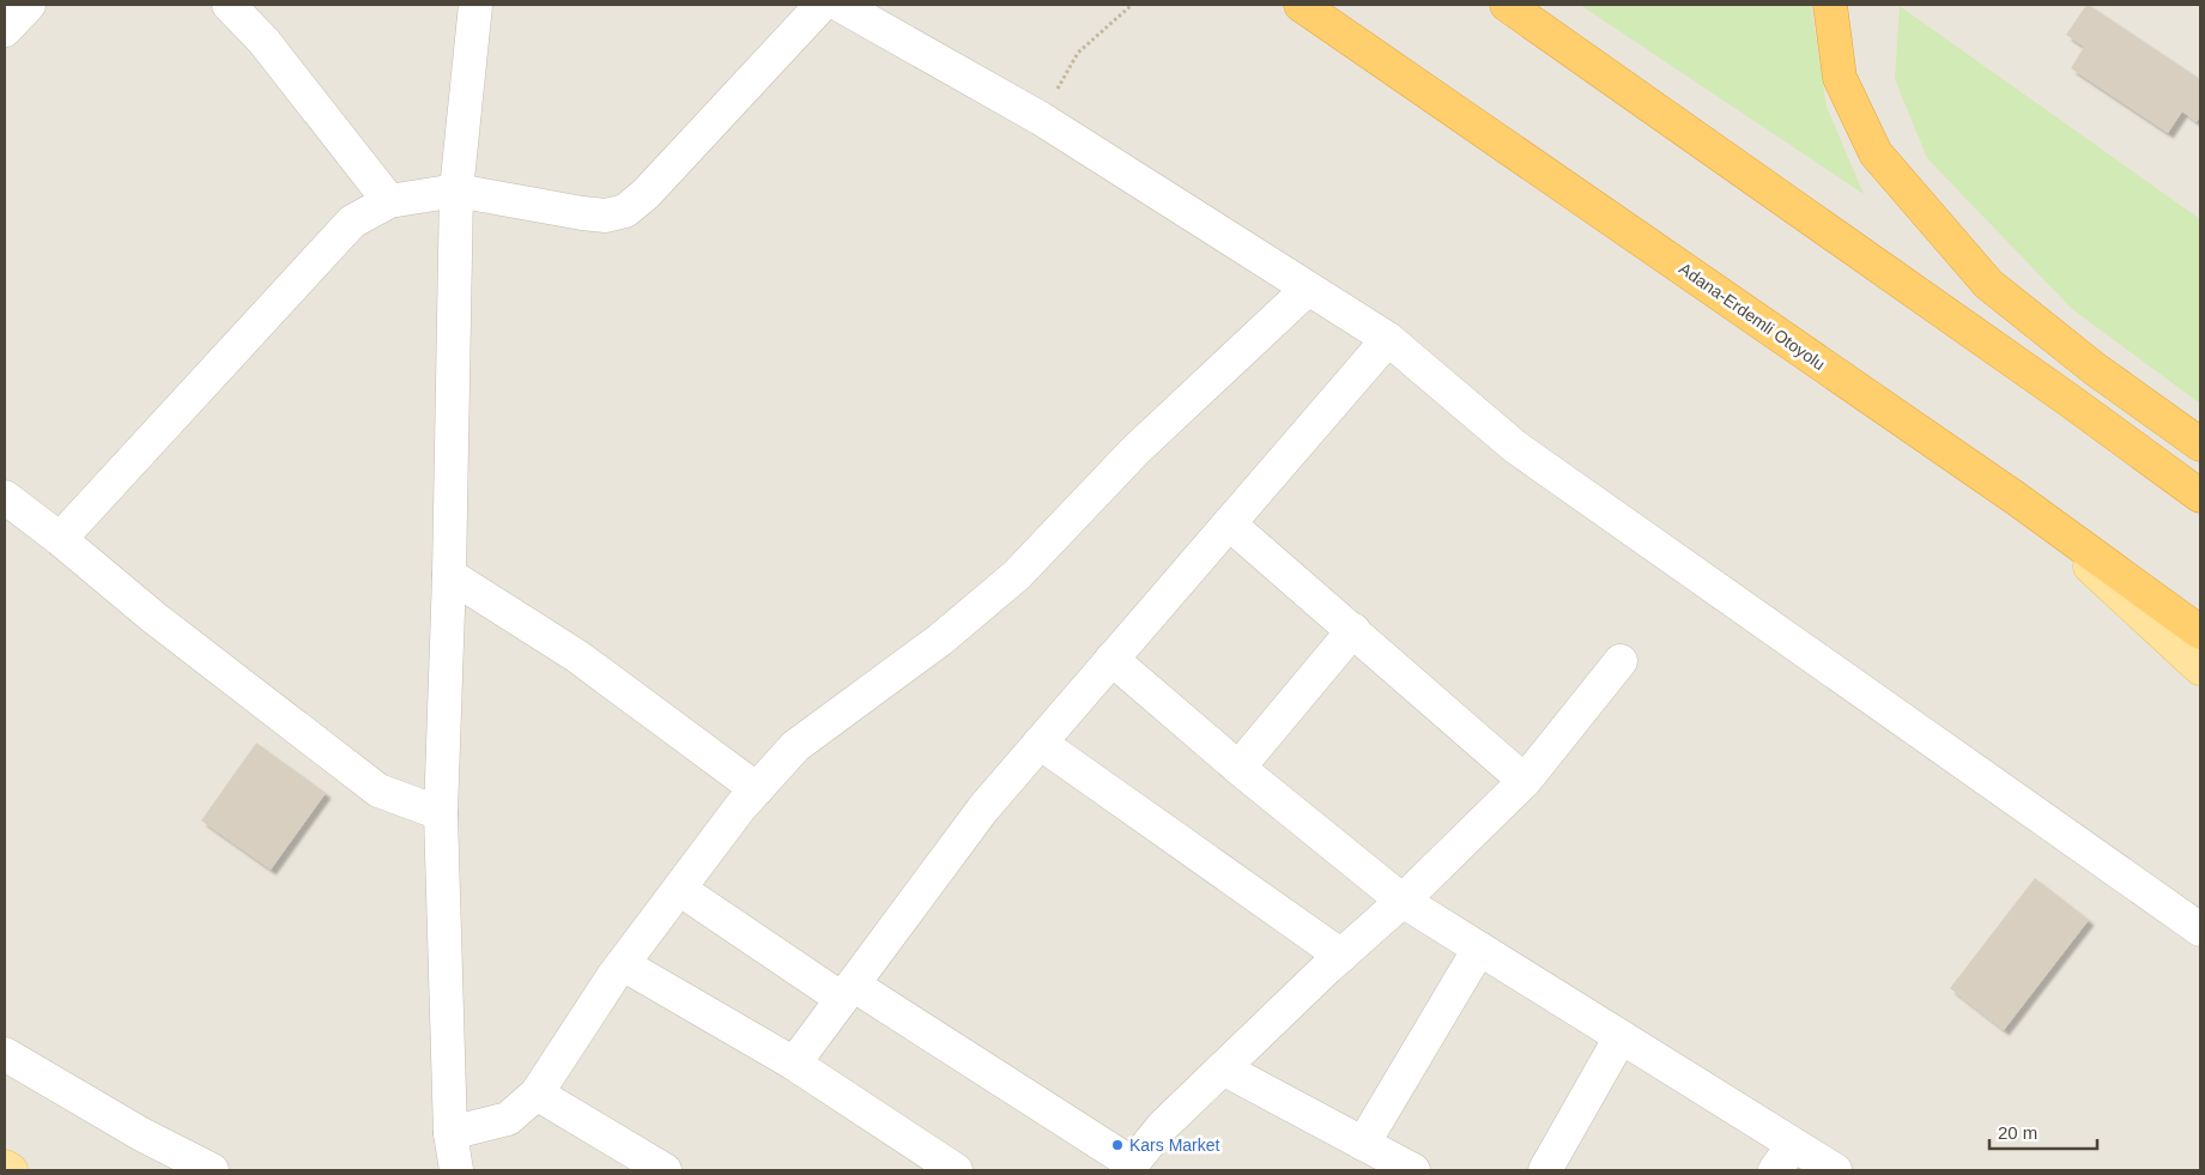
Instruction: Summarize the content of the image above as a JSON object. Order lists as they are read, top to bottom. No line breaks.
{"streets":{"highway":["Adana-Erdemli Otoyolu"]},"places":["Kars Market"],"scale_bar":"20 m"}
